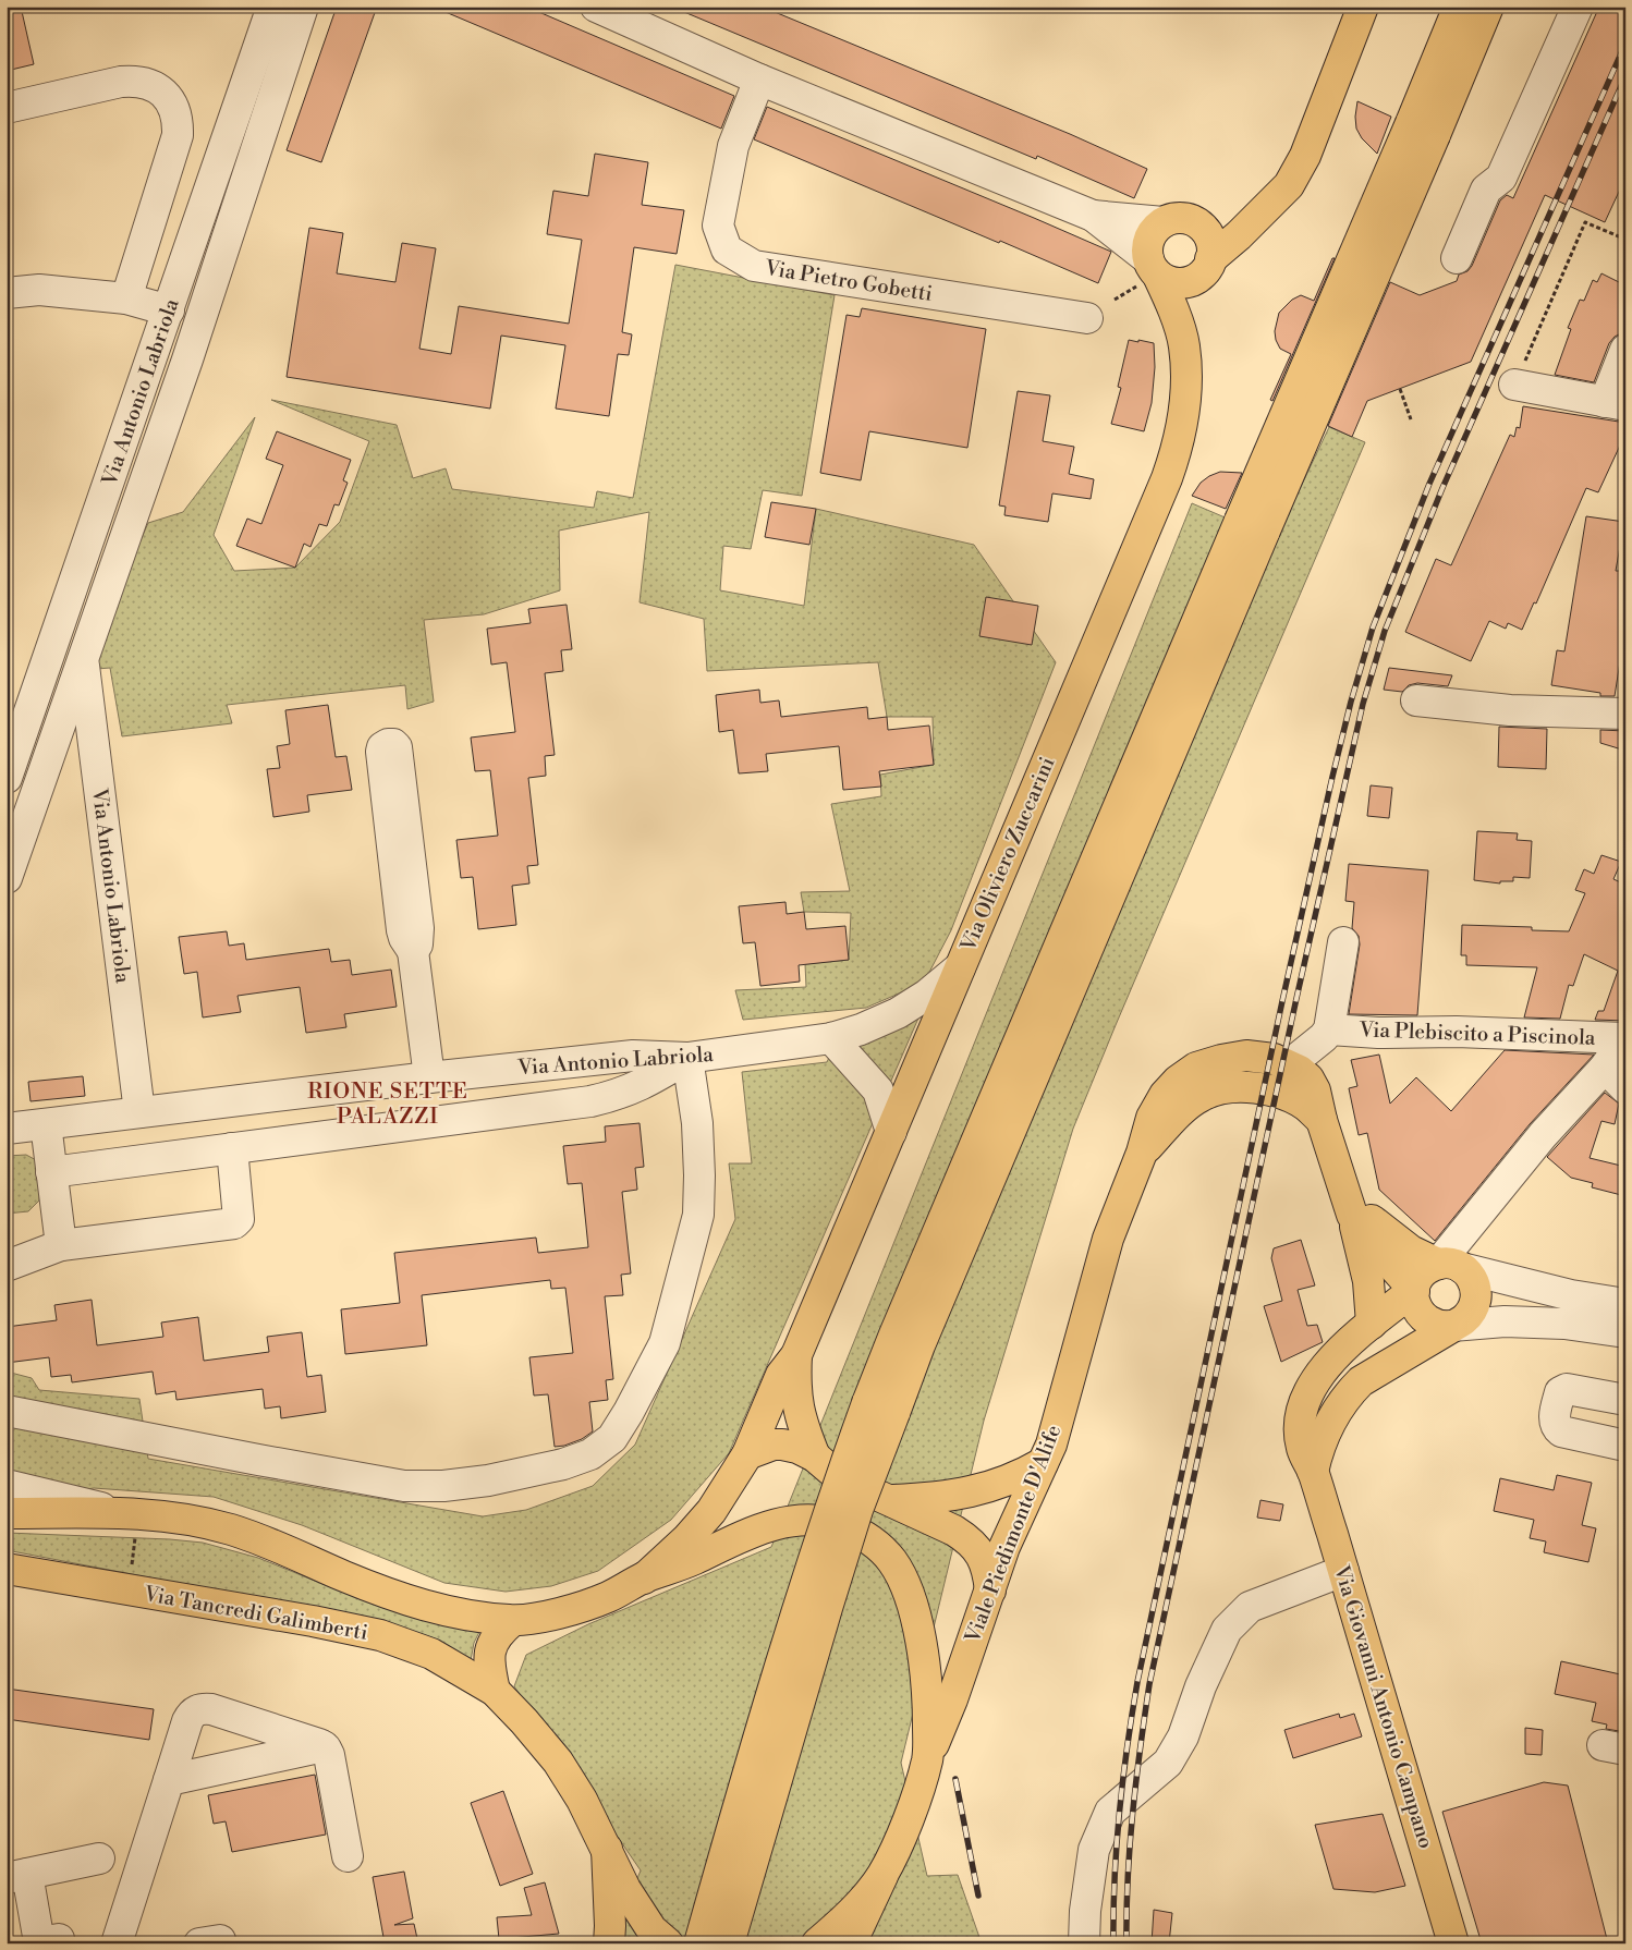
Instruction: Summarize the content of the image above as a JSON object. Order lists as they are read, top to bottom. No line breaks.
{"streets":{"main road":["Via Oliviero Zuccarini","Viale Piedimonte D'Alife","Via Tancredi Galimberti","Via Giovanni Antonio Campano"],"street":["Via Pietro Gobetti","Via Antonio Labriola","Via Plebiscito a Piscinola"]},"crossings":[["Via Antonio Labriola","Via Oliviero Zuccarini"],["Via Plebiscito a Piscinola","Viale Piedimonte D'Alife"],["Via Plebiscito a Piscinola","Via Giovanni Antonio Campano"],["Viale Piedimonte D'Alife","Via Giovanni Antonio Campano"]],"districts":["RIONE SETTE PALAZZI"]}
